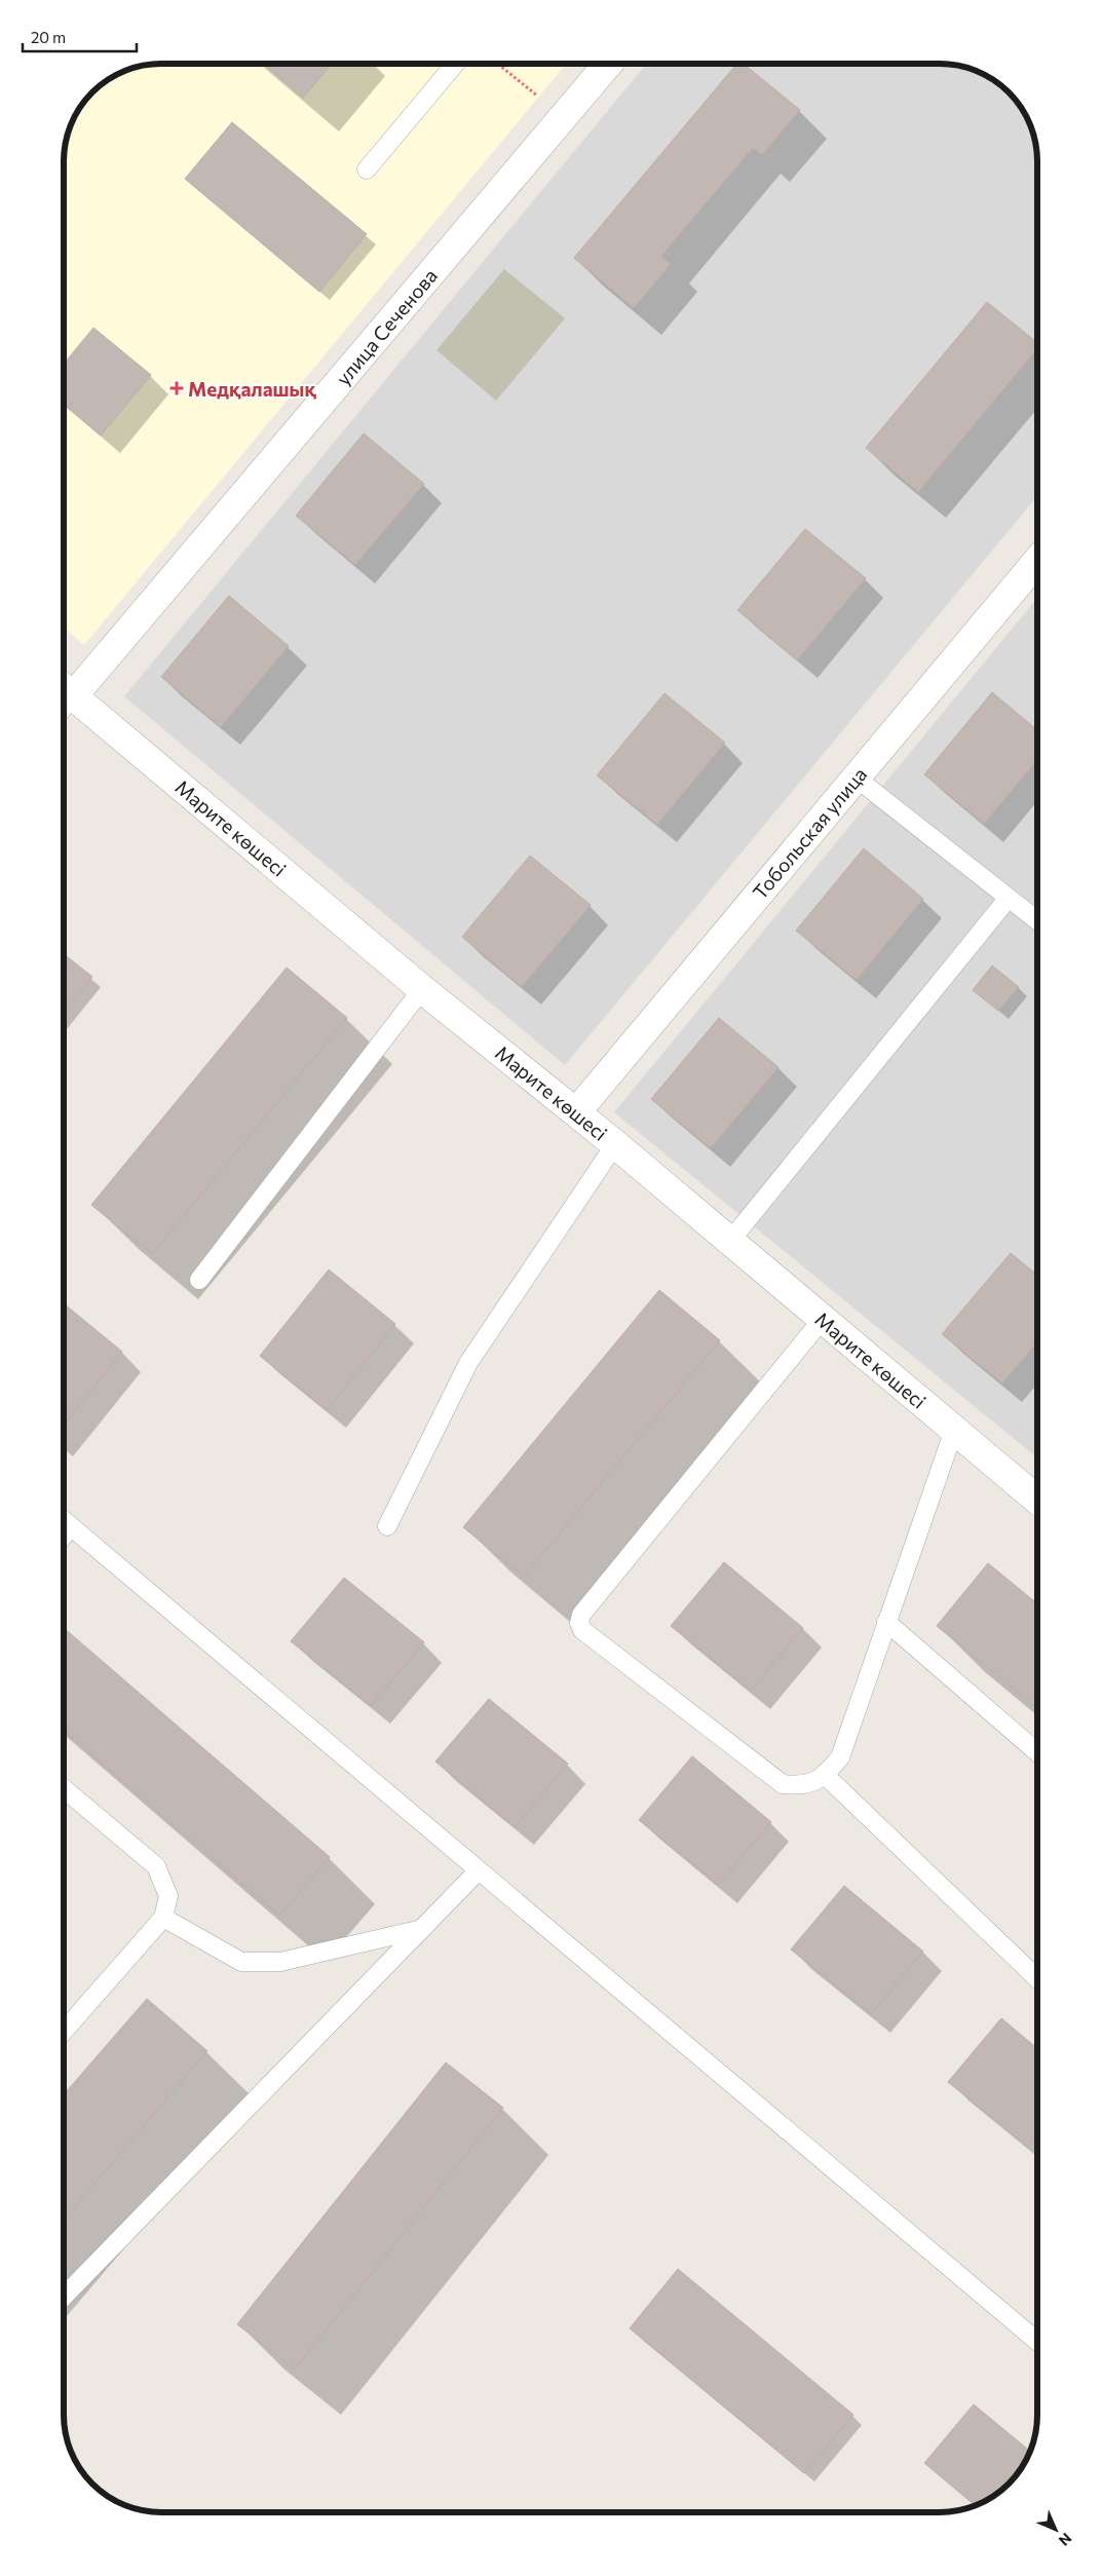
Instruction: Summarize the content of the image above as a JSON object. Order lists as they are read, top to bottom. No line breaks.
{"streets":{"street":["улица Сеченова","Марите көшесі","Тобольская улица"]},"crossings":[["Марите көшесі","Тобольская улица"]],"places":{"health":["Медқалашық"]},"scale_bar":"20 m","north":"bottom right"}
